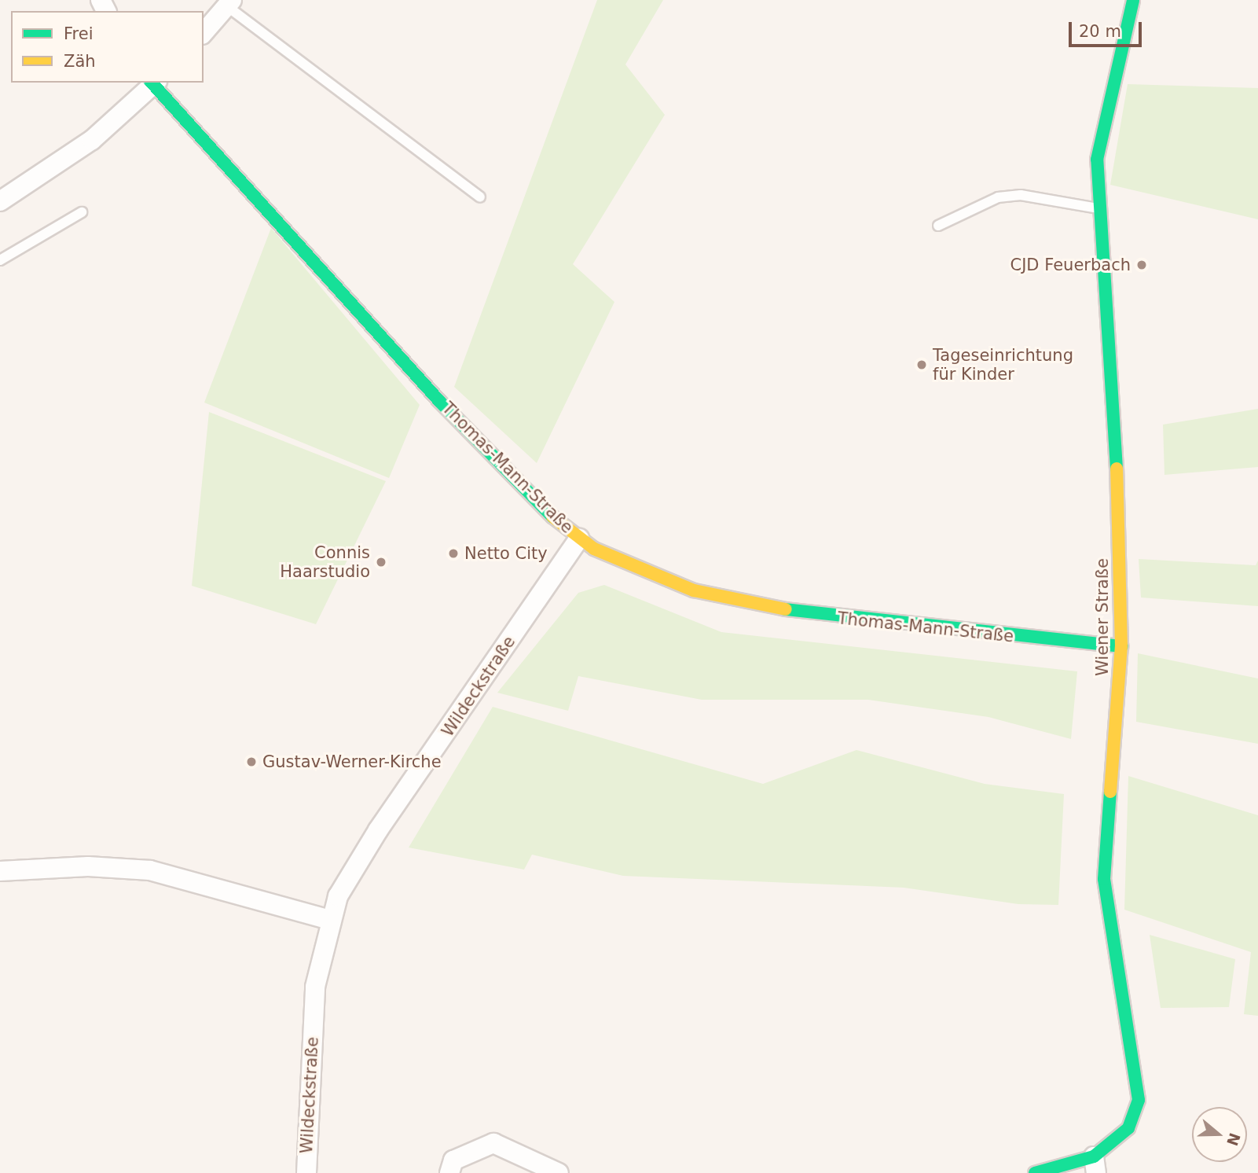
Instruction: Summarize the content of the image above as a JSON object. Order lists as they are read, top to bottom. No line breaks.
{"streets":{"street":["Thomas-Mann-Straße","Wiener Straße","Wildeckstraße"]},"crossings":[["Thomas-Mann-Straße","Wiener Straße"],["Thomas-Mann-Straße","Wildeckstraße"]],"places":["CJD Feuerbach","Tageseinrichtung für Kinder","Netto City","Connis Haarstudio","Gustav-Werner-Kirche"],"legend":["Frei","Zäh"],"scale_bar":"20 m","north":"right"}
